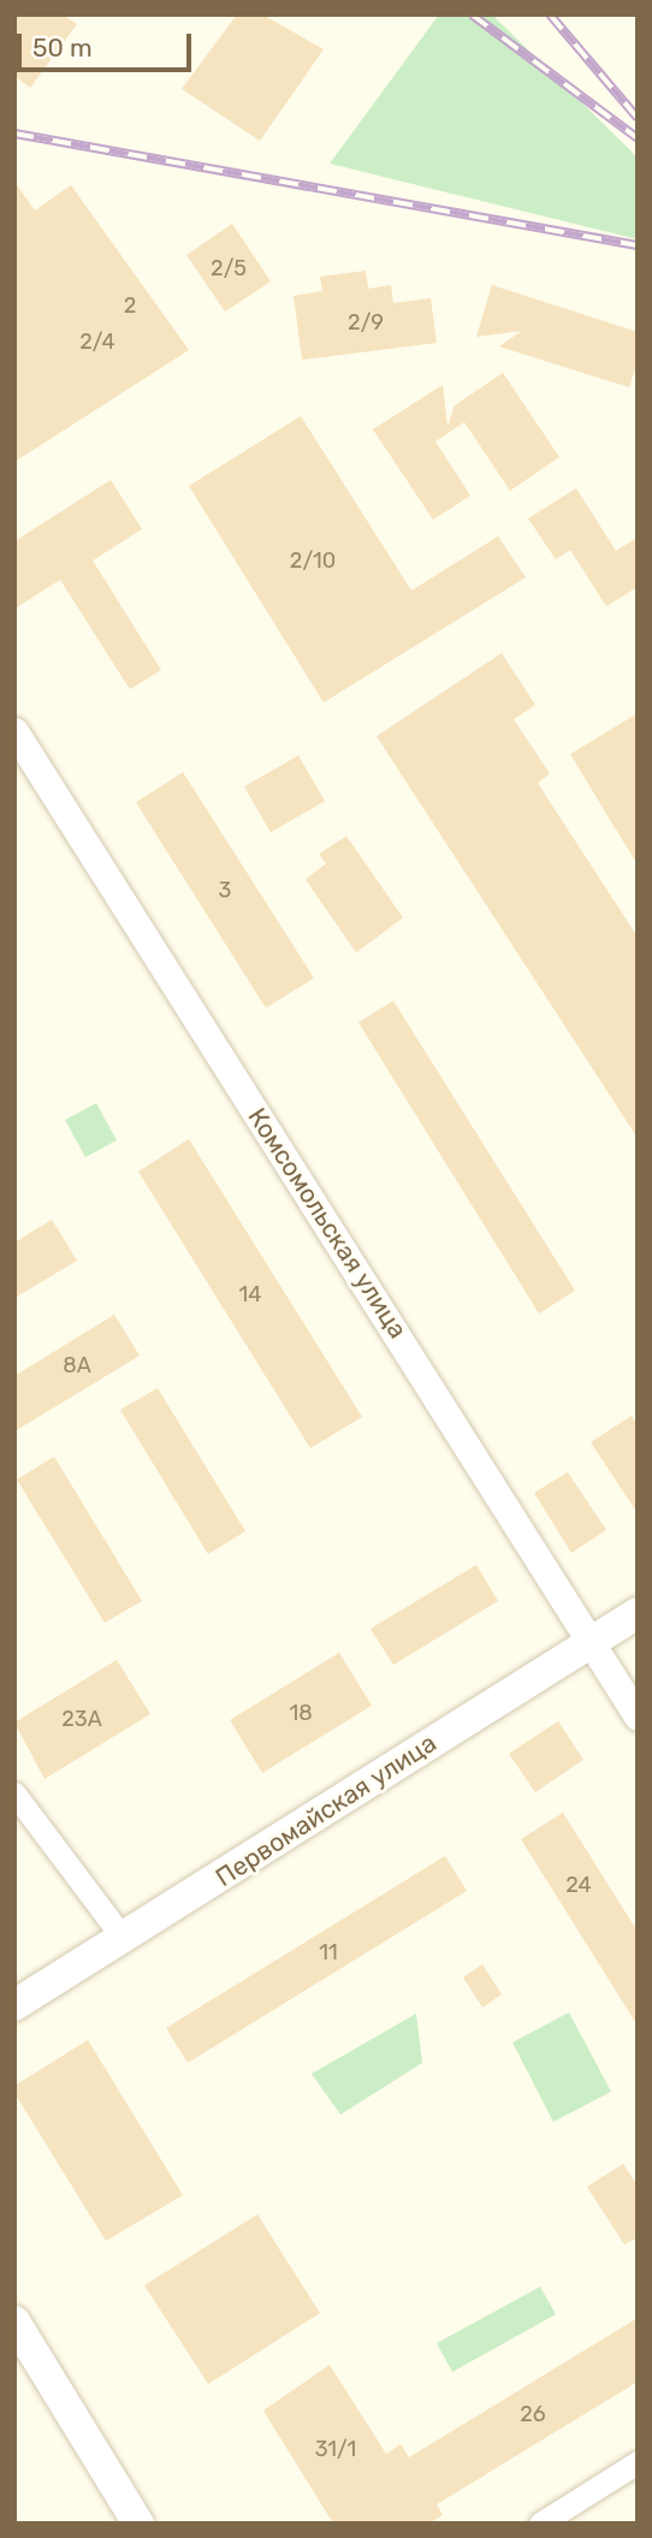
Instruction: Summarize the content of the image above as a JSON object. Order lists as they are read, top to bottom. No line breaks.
{"streets":{"main road":["Первомайская улица"],"street":["Комсомольская улица"]},"crossings":[["Комсомольская улица","Первомайская улица"]],"house_numbers":["2/5","2","2/9","2/4","2/10","3","14","8А","18","23А","24","11","26","31/1"],"scale_bar":"50 m"}
